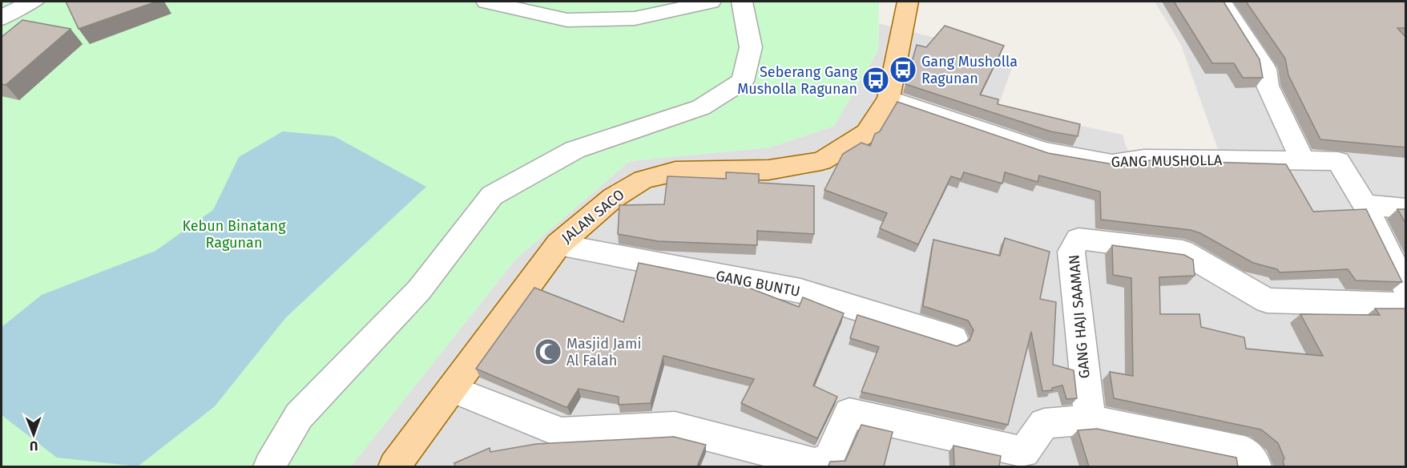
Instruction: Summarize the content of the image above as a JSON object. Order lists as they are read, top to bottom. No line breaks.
{"streets":{"main road":["JALAN SACO"],"street":["GANG MUSHOLLA","GANG BUNTU","GANG HAJI SAAMAN"]},"crossings":[["GANG MUSHOLLA","JALAN SACO"],["JALAN SACO","GANG BUNTU"]],"parks":["Kebun Binatang Ragunan"],"places":{"bus stop":["Gang Musholla Ragunan","Seberang Gang Musholla Ragunan"],"mosque":["Masjid Jami Al Falah"]},"north":"bottom"}
